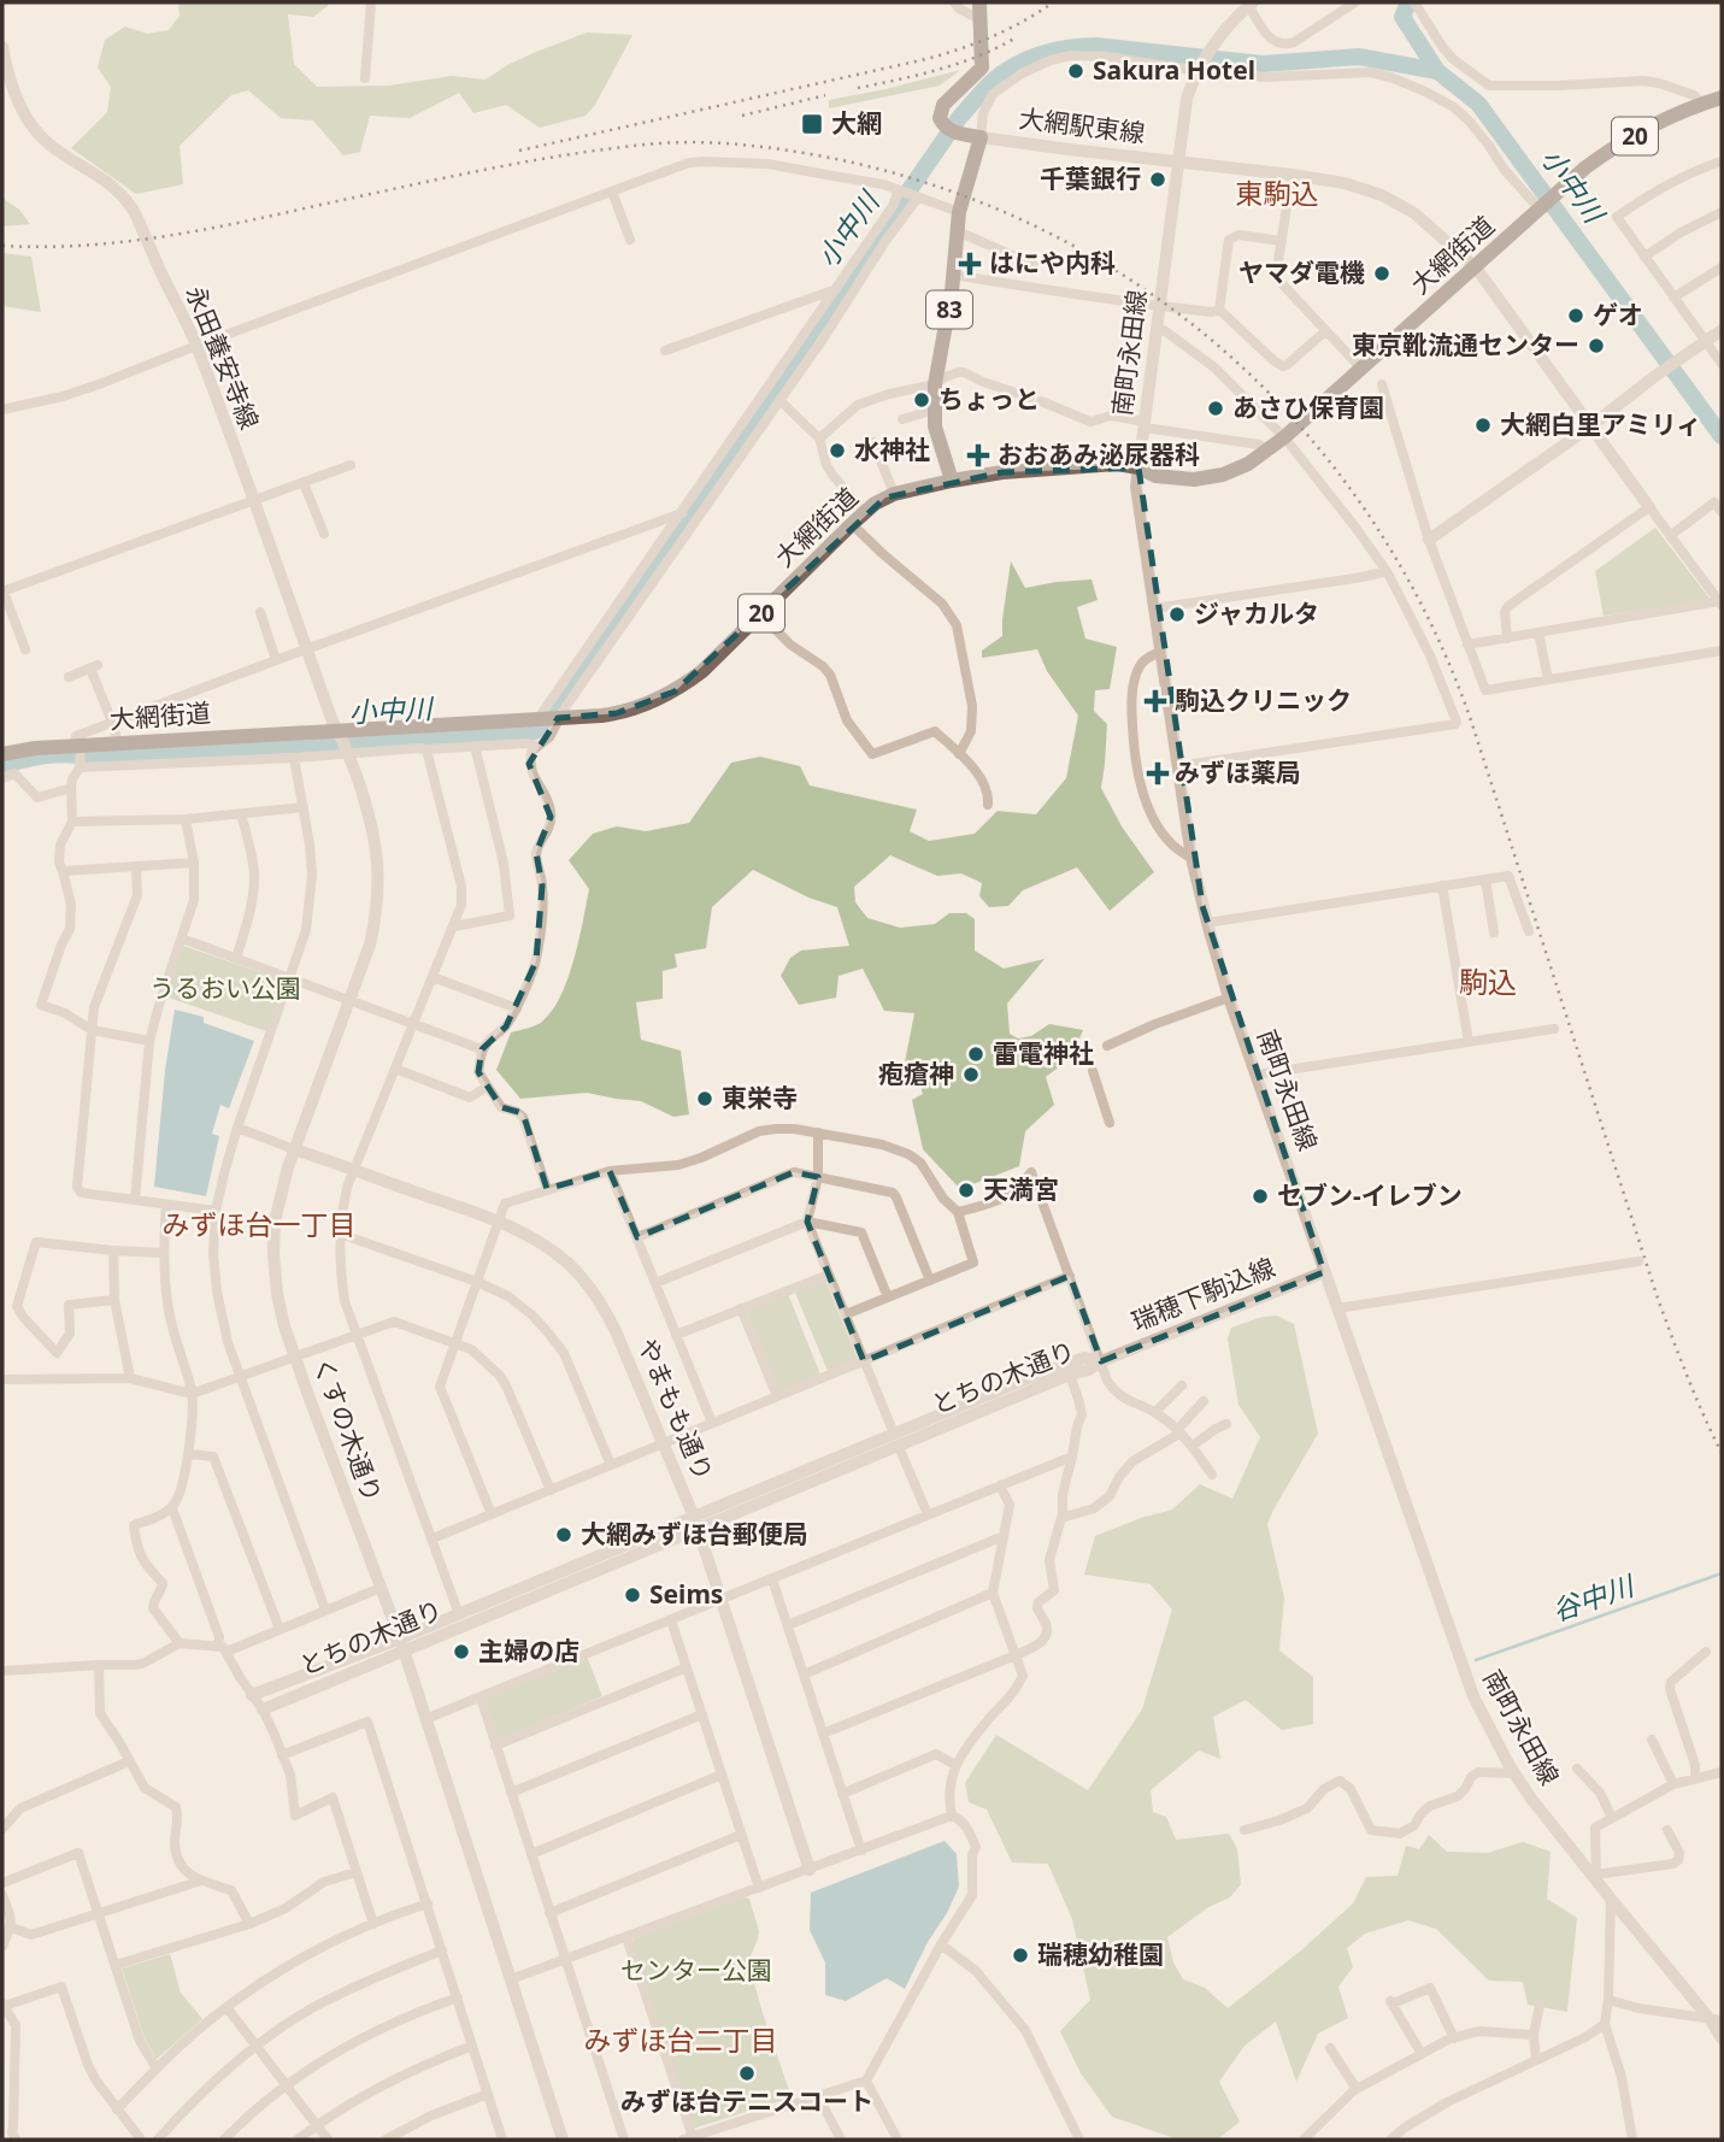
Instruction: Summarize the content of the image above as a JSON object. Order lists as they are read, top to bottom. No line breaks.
{"streets":{"main road":["20","大網街道","83"],"street":["大網駅東線","南町永田線","永田養安寺線","瑞穂下駒込線","とちの木通り","やまもも通り","くすの木通り"]},"crossings":[["大網駅東線","大網街道"],["大網駅東線","83"],["大網駅東線","南町永田線"],["大網街道","83"],["大網街道","南町永田線"],["大網街道","永田養安寺線"],["大網街道","くすの木通り"],["南町永田線","瑞穂下駒込線"],["永田養安寺線","くすの木通り"],["瑞穂下駒込線","とちの木通り"],["とちの木通り","やまもも通り"],["とちの木通り","くすの木通り"],["やまもも通り","くすの木通り"]],"districts":["東駒込","駒込","みずほ台一丁目","みずほ台二丁目"],"water":["小中川","谷中川"],"parks":["うるおい公園","センター公園"],"places":{"other":["Sakura Hotel","千葉銀行","ヤマダ電機","ゲオ","東京靴流通センター","ちょっと","あさひ保育園","大網白里アミリィ","水神社","ジャカルタ","雷電神社","疱瘡神","東栄寺","天満宮","セブン-イレブン","大網みずほ台郵便局","Seims","主婦の店","瑞穂幼稚園","みずほ台テニスコート"],"transit":["大網"],"health":["はにや内科","おおあみ泌尿器科","駒込クリニック","みずほ薬局"]}}
